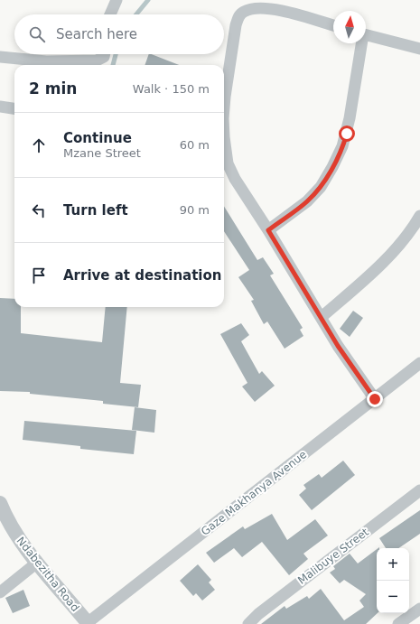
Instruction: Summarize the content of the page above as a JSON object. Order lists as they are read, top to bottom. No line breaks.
{"streets":{"street":["Gaze Makhanya Avenue","Malibuye Street","Ndabezitha Road"]},"crossings":[["Gaze Makhanya Avenue","Ndabezitha Road"]],"north":"top","page":{"search":"Search here","heading":["2 min","Walk · 150 m"],"list":[["Continue","Mzane Street","60 m"],["Turn left","90 m"],"Arrive at destination"],"map_buttons":["+","−"]}}
